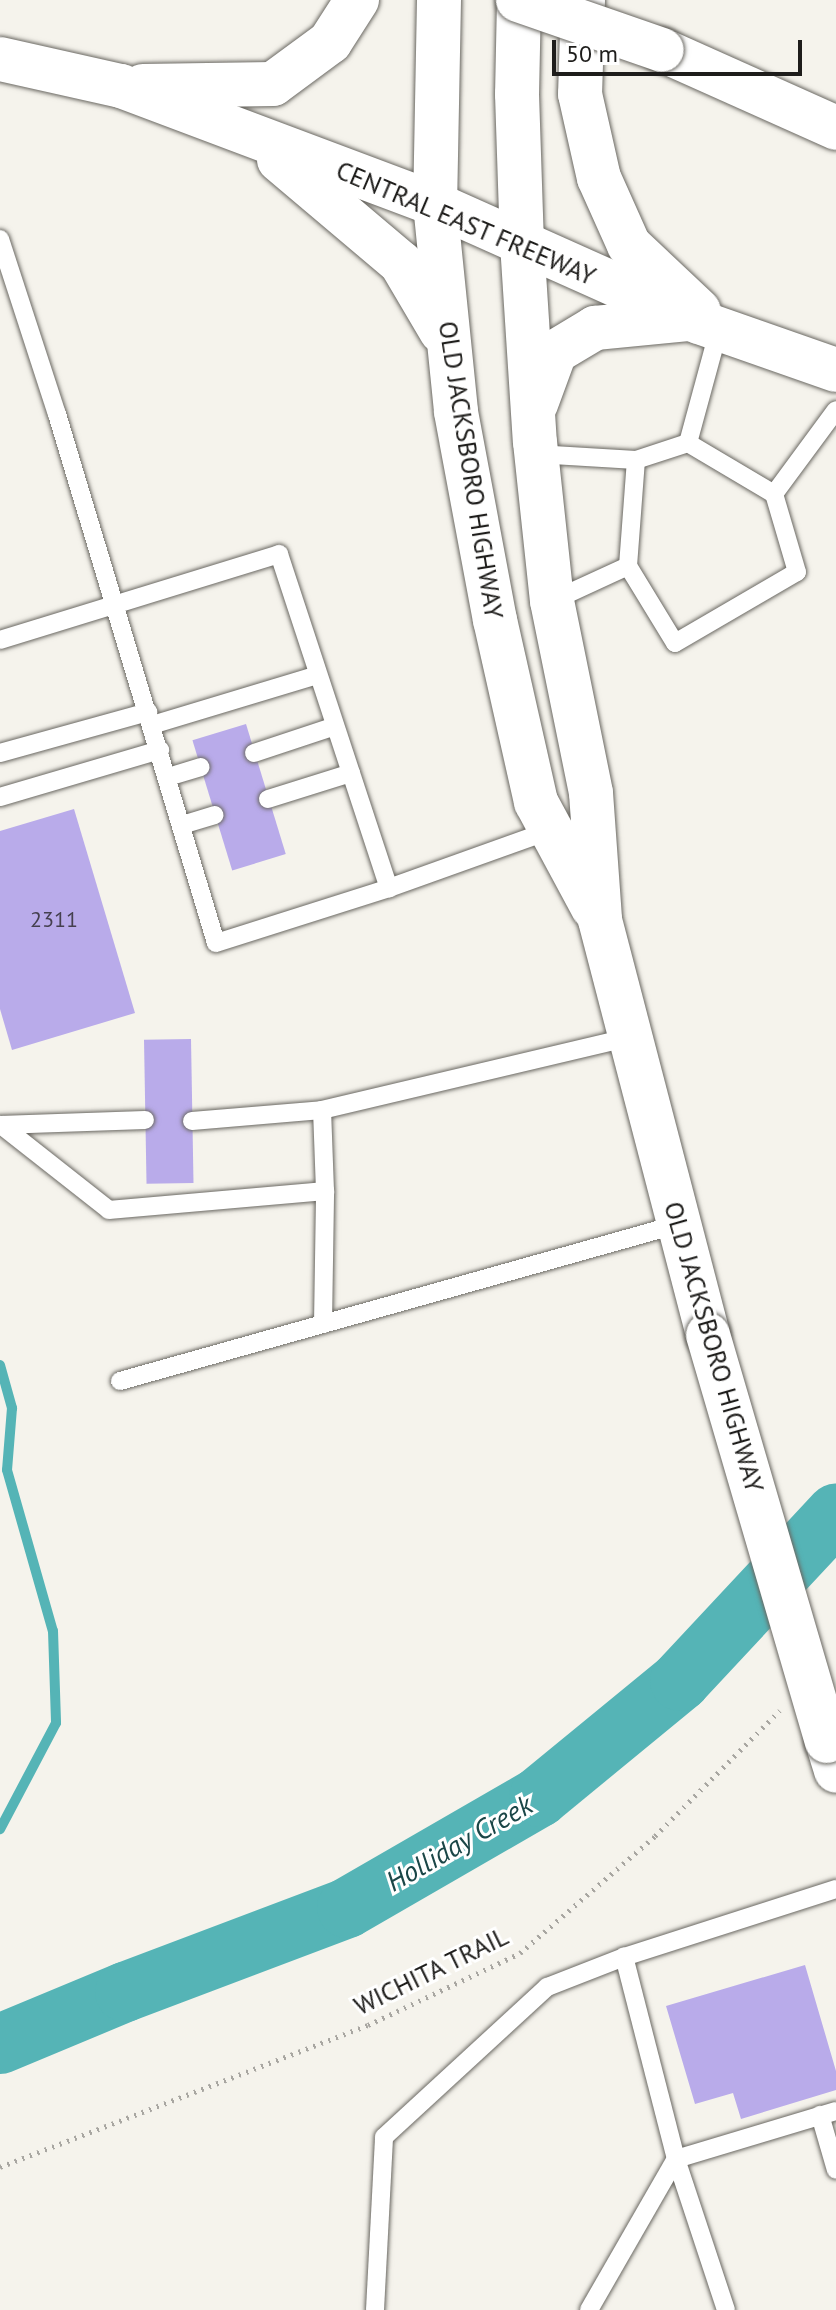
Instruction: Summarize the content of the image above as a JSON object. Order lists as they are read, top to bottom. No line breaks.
{"streets":{"main road":["CENTRAL EAST FREEWAY","OLD JACKSBORO HIGHWAY"],"path":["WICHITA TRAIL"]},"crossings":[["CENTRAL EAST FREEWAY","OLD JACKSBORO HIGHWAY"]],"water":["Holliday Creek"],"house_numbers":["2311"],"scale_bar":"50 m"}
